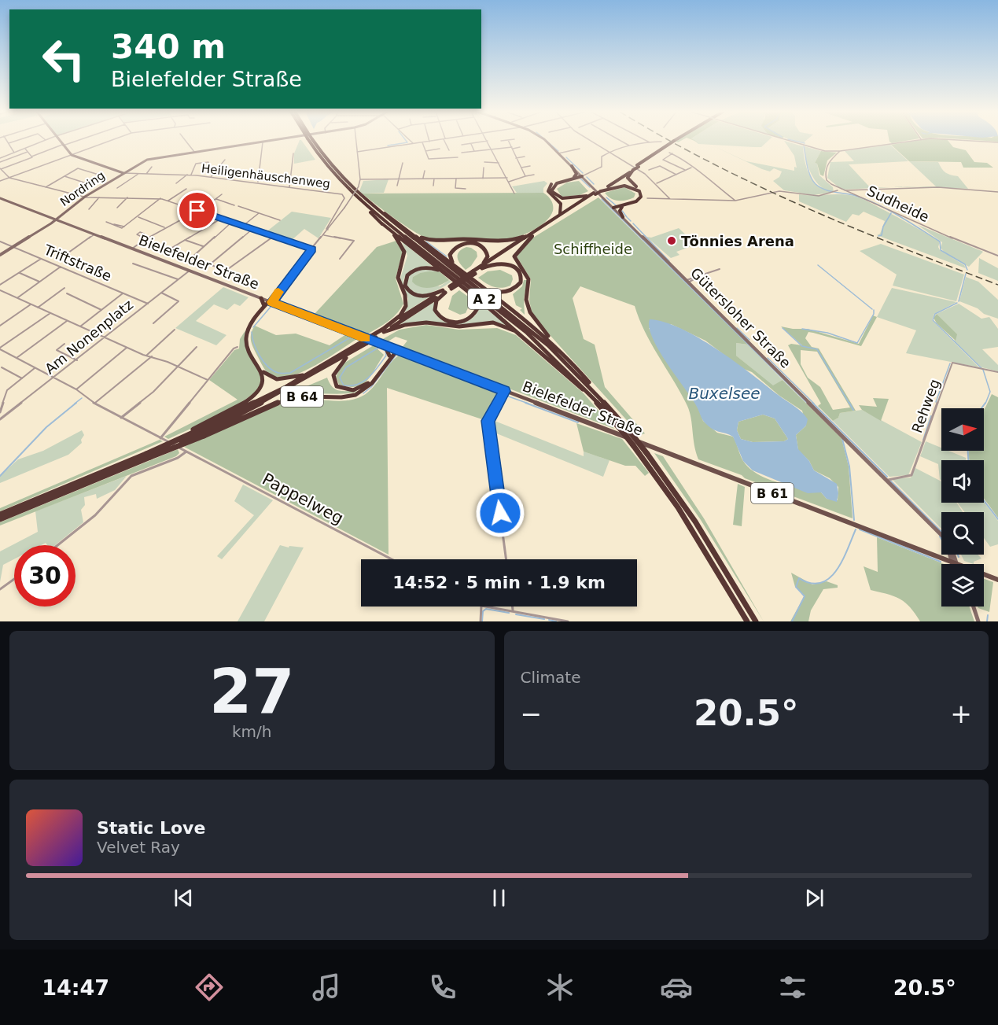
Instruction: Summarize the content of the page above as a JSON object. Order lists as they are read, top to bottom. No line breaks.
{"streets":{"highway":["A 2","B 64"],"main road":["Nordring","Bielefelder Straße","Gütersloher Straße","B 61"],"street":["Heiligenhäuschenweg","Sudheide","Triftstraße","Am Nonenplatz","Rehweg","Pappelweg"]},"crossings":[["Heiligenhäuschenweg","Nordring"],["Nordring","Bielefelder Straße"],["Nordring","Triftstraße"],["Bielefelder Straße","Gütersloher Straße"],["Bielefelder Straße","Am Nonenplatz"],["Bielefelder Straße","B 64"],["Triftstraße","Am Nonenplatz"],["Gütersloher Straße","Rehweg"],["Am Nonenplatz","Pappelweg"]],"water":["Buxelsee"],"parks":["Schiffheide"],"places":["Tönnies Arena"],"north":"right","page":{"turn":["340 m","Bielefelder Straße"],"limit":"30","trip":"14:52 · 5 min · 1.9 km","tile":[["27","km/h"],"Climate"],"heat":["−","20.5°","+"],"song":["Static Love","Velvet Ray"],"tabs":["14:47","20.5°"]}}
